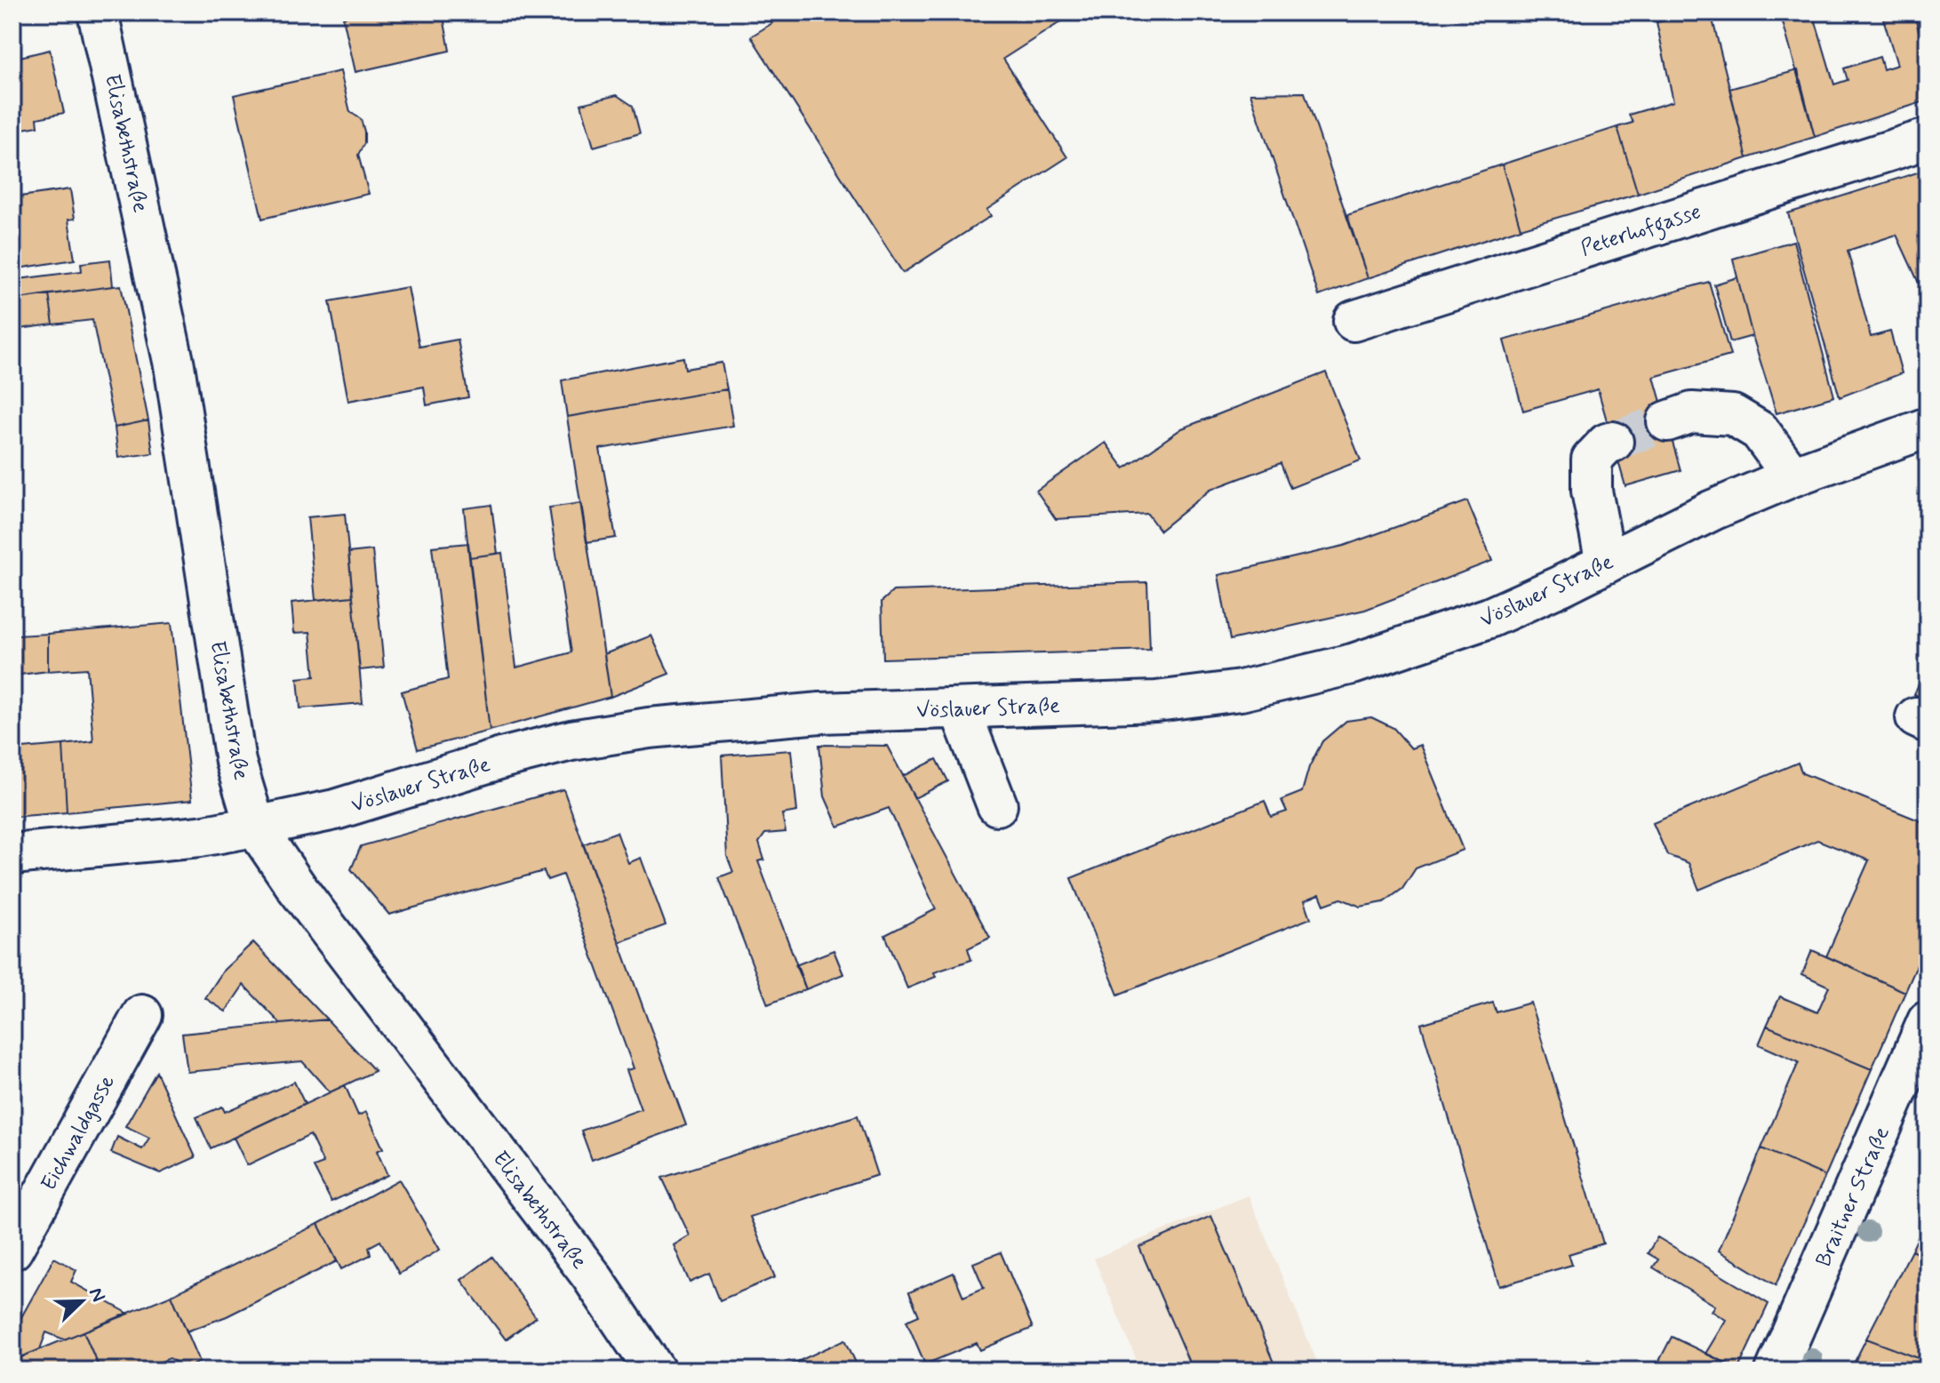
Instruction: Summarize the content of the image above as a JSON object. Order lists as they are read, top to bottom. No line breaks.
{"streets":{"street":["Elisabethstraße","Peterhofgasse","Vöslauer Straße","Eichwaldgasse","Braitner Straße"]},"crossings":[["Elisabethstraße","Vöslauer Straße"]],"north":"top right"}
